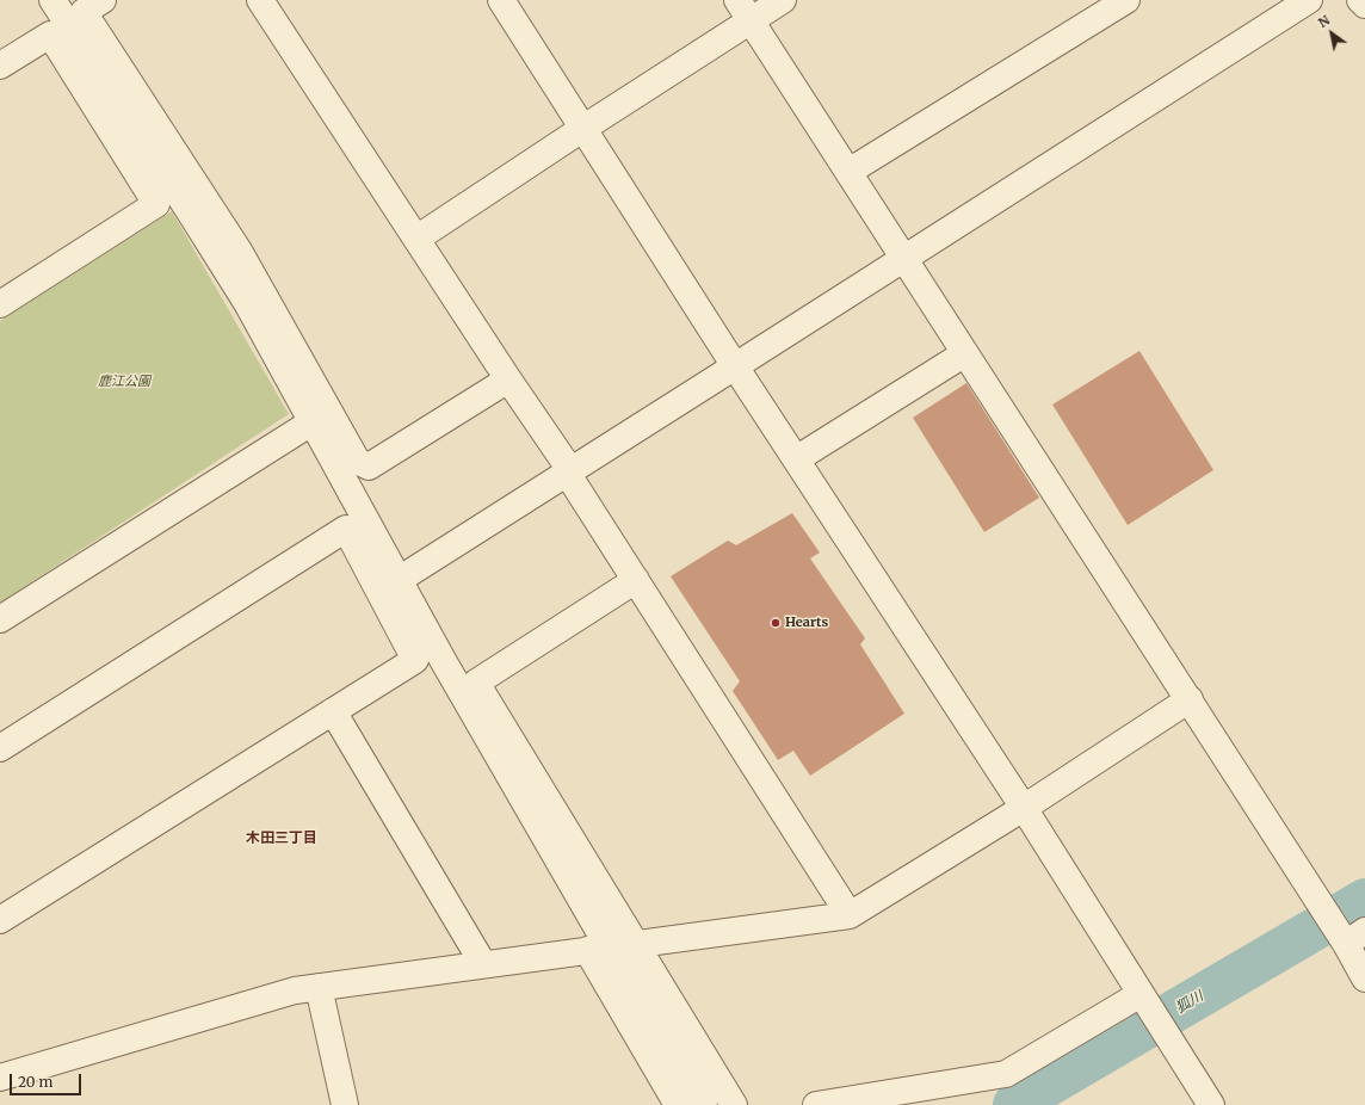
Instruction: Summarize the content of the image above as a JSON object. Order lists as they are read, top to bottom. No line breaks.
{"districts":["木田三丁目"],"water":["狐川"],"parks":["鹿江公園"],"places":["Hearts"],"scale_bar":"20 m","north":"top left"}
